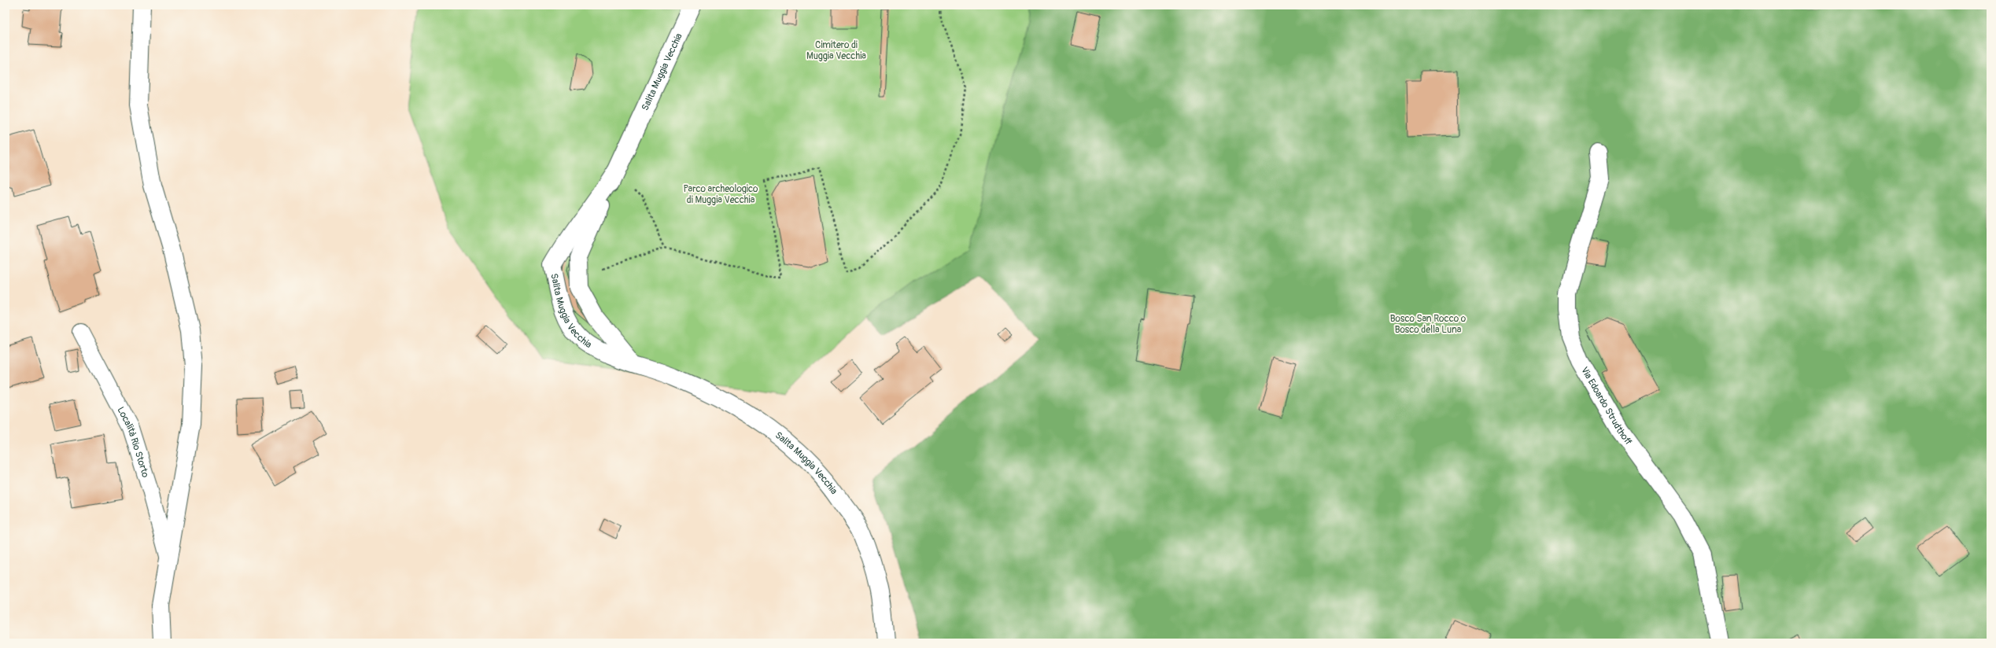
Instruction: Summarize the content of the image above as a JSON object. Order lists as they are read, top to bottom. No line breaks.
{"streets":{"street":["Salita Muggia Vecchia","Via Edoardo Strudthoff"],"lane":["Località Rio Storto"]},"parks":["Cimitero di Muggia Vecchia","Parco archeologico di Muggia Vecchia","Bosco San Rocco o Bosco della Luna"]}
